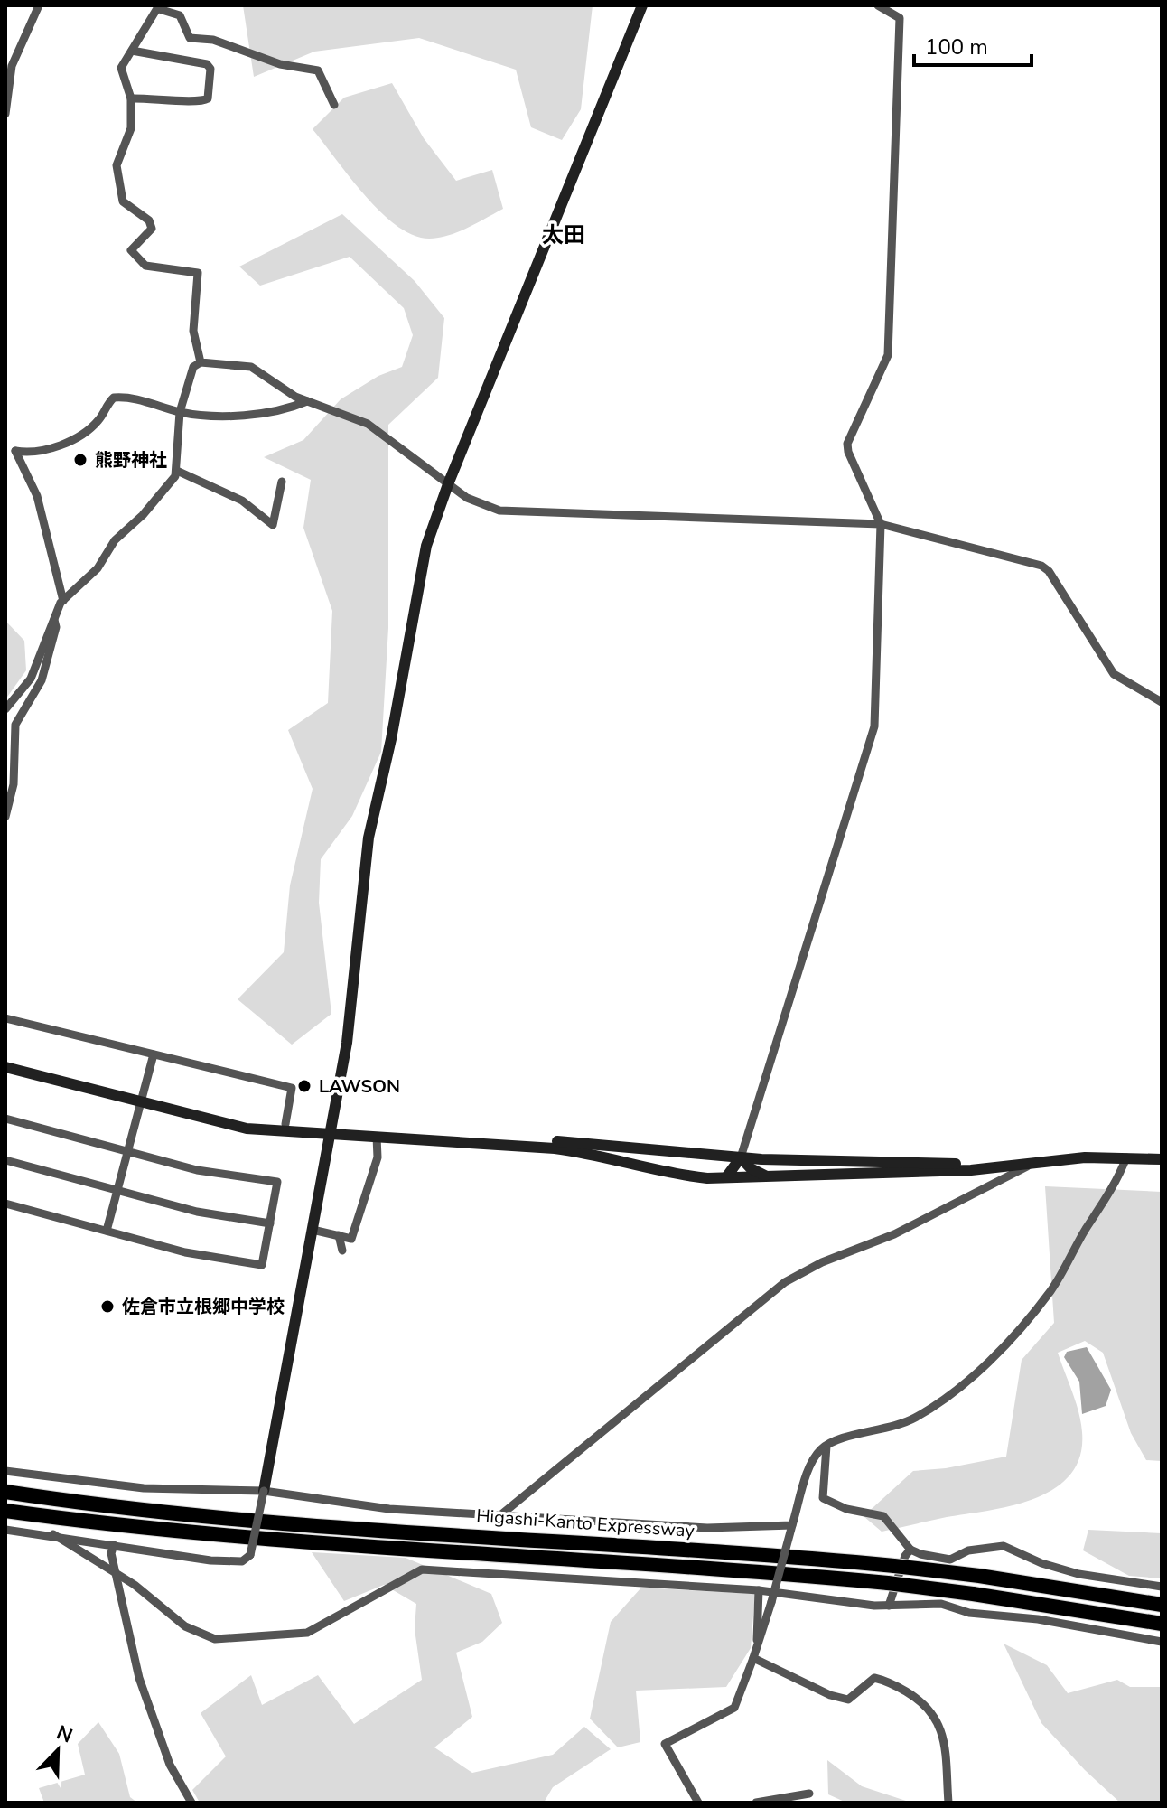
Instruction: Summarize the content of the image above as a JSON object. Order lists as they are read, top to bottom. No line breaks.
{"streets":{"highway":["Higashi-Kanto Expressway"]},"districts":["太田"],"places":["熊野神社","LAWSON","佐倉市立根郷中学校"],"scale_bar":"100 m","north":"top right"}
